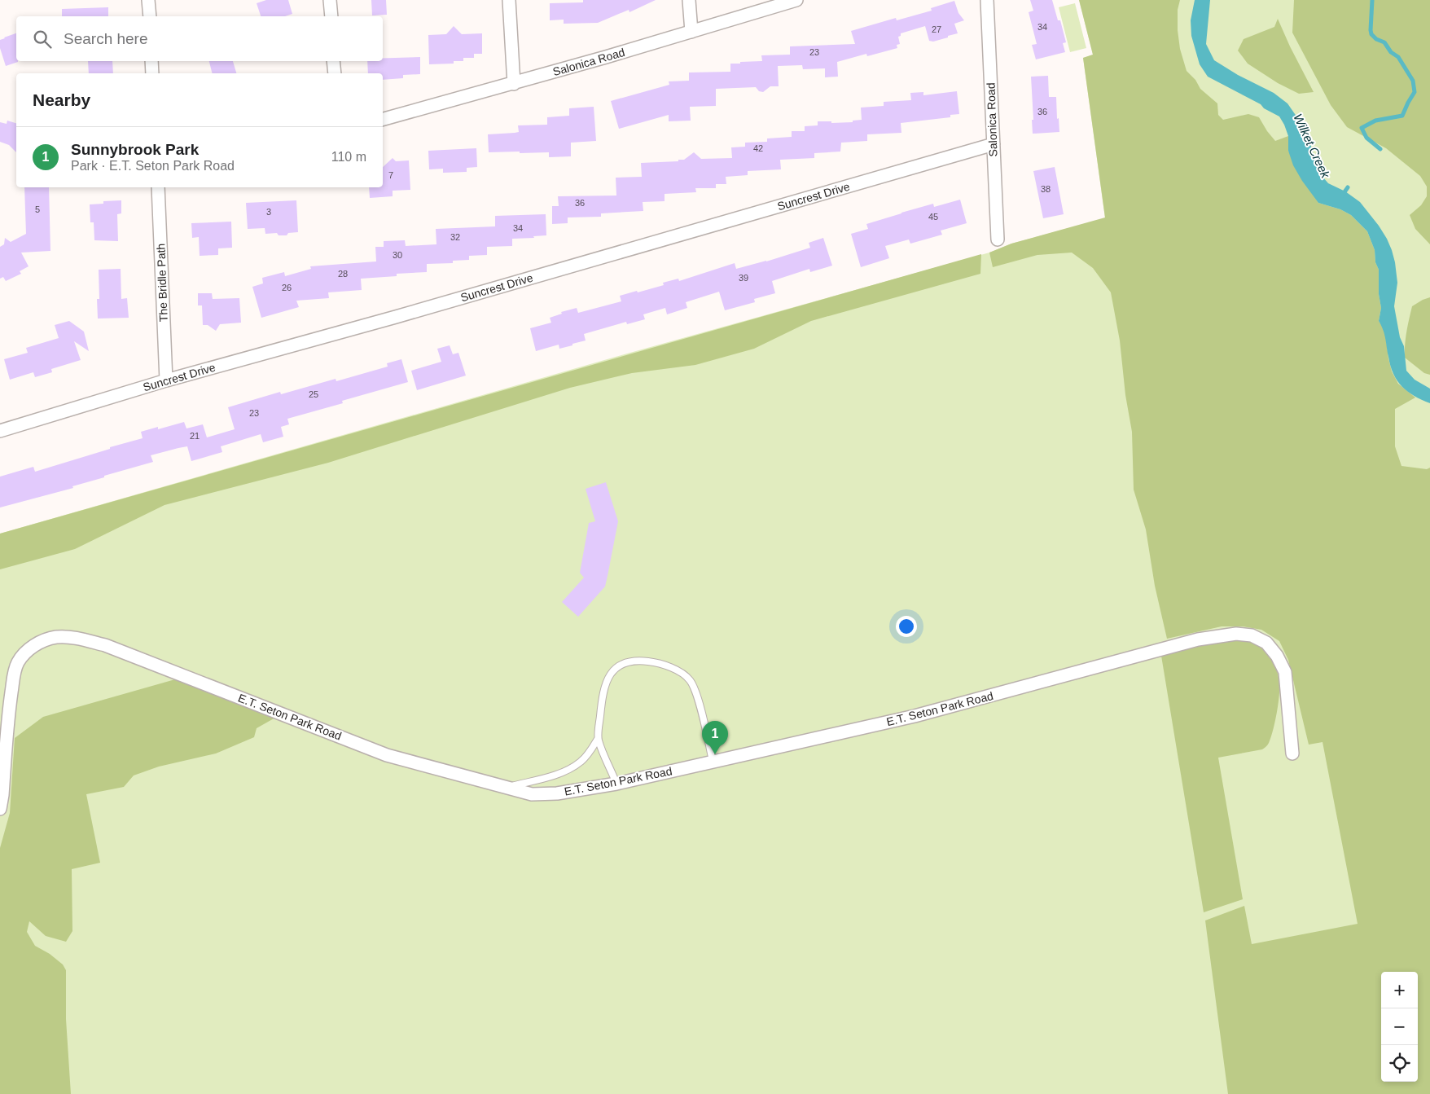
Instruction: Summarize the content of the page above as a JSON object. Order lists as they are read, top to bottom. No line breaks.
{"streets":{"street":["Salonica Road","Suncrest Drive","The Bridle Path","E.T. Seton Park Road"]},"crossings":[["Salonica Road","Suncrest Drive"],["Suncrest Drive","The Bridle Path"]],"water":["Wilket Creek"],"house_numbers":["34","27","23","36","42","7","38","36","5","3","45","34","32","30","28","39","26","25","23","21"],"page":{"search":"Search here","heading":"Nearby","list":[{"mark":"1","name":"Sunnybrook Park","note":"Park · E.T. Seton Park Road","value":"110 m"}],"pins":"1","map_buttons":["+","−"]}}
